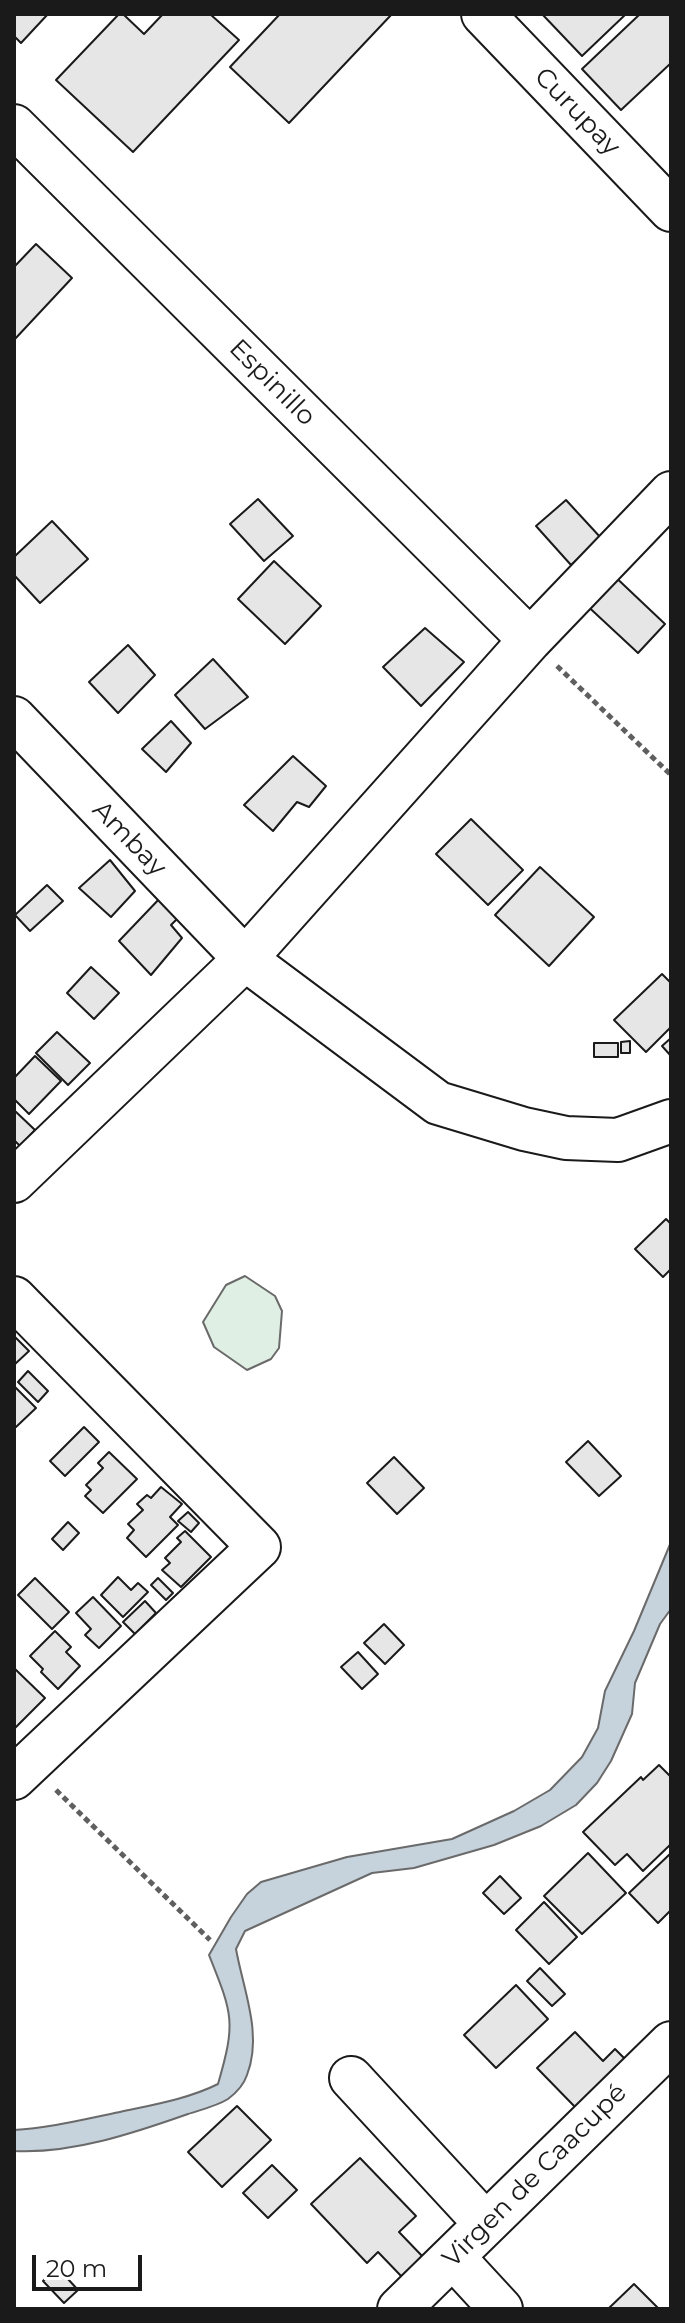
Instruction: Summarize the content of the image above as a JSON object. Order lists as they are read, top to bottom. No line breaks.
{"streets":{"street":["Curupay","Espinillo","Ambay","Virgen de Caacupé"]},"scale_bar":"20 m"}
